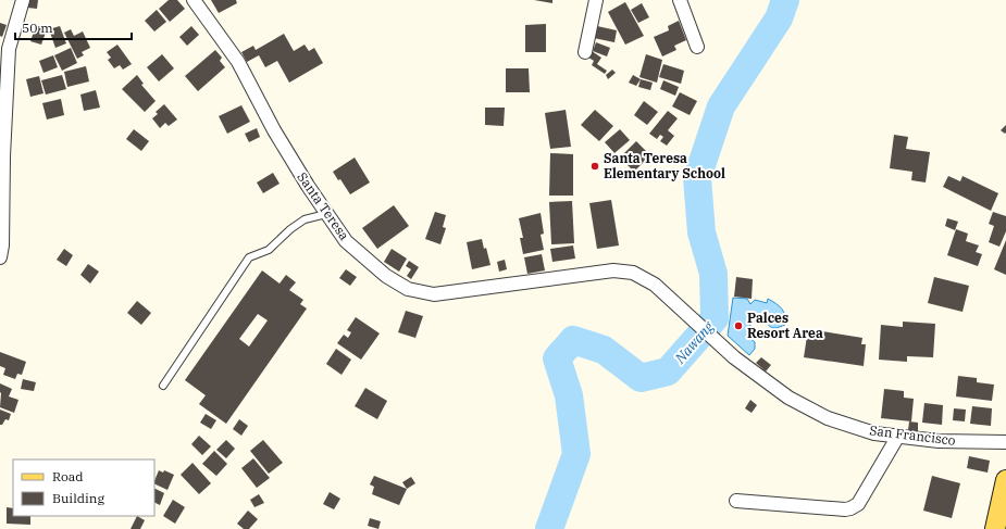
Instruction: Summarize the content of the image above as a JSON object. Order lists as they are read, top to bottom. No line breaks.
{"streets":{"street":["Santa Teresa","San Francisco"]},"crossings":[["Santa Teresa","San Francisco"]],"water":["Nawang"],"places":["Santa Teresa Elementary School","Palces Resort Area"],"legend":["Road","Building"],"scale_bar":"50 m"}
